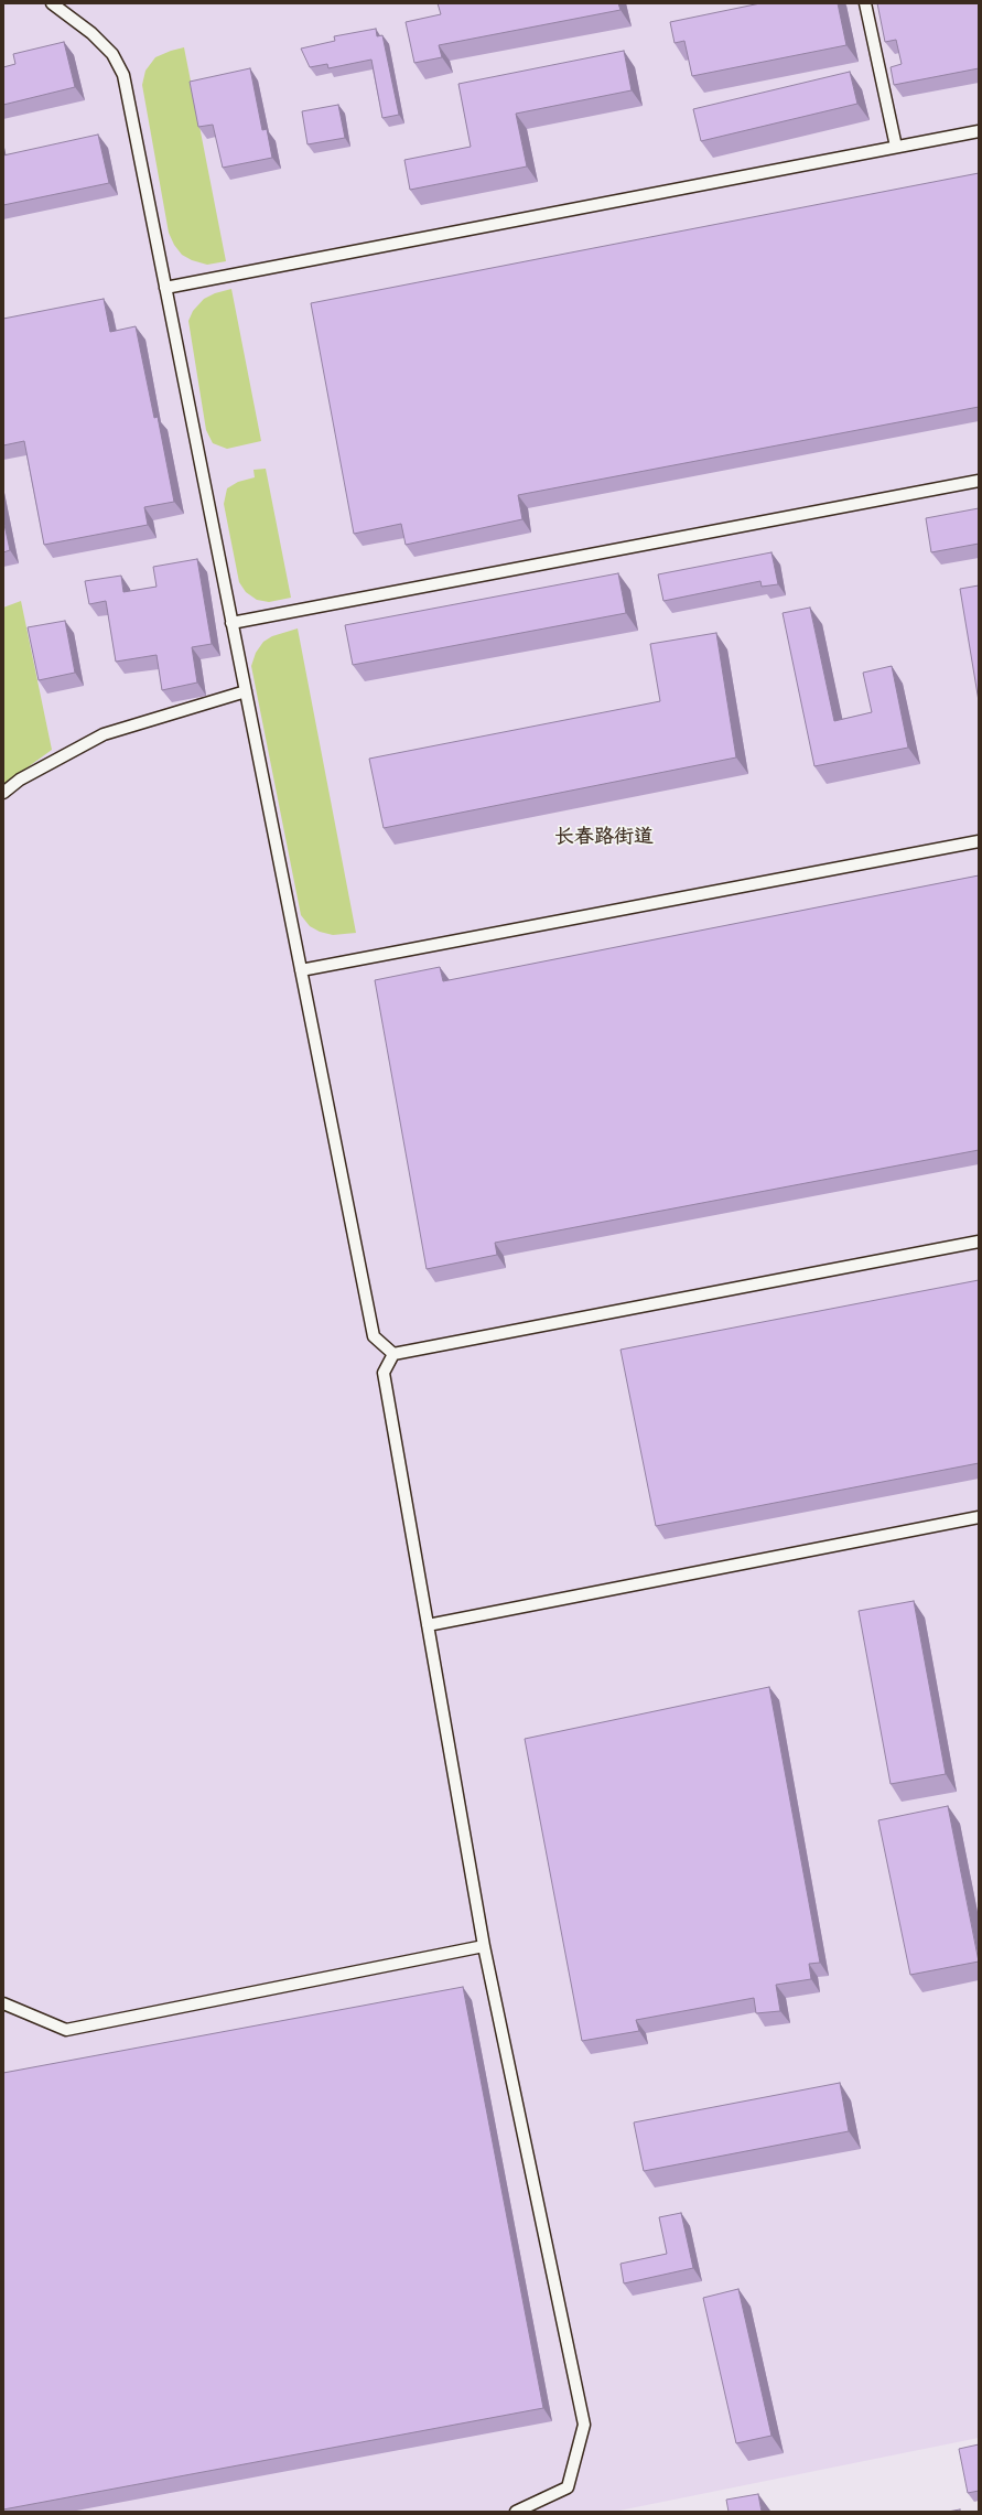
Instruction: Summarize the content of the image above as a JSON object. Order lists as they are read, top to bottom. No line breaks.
{"districts":["长春路街道"]}
